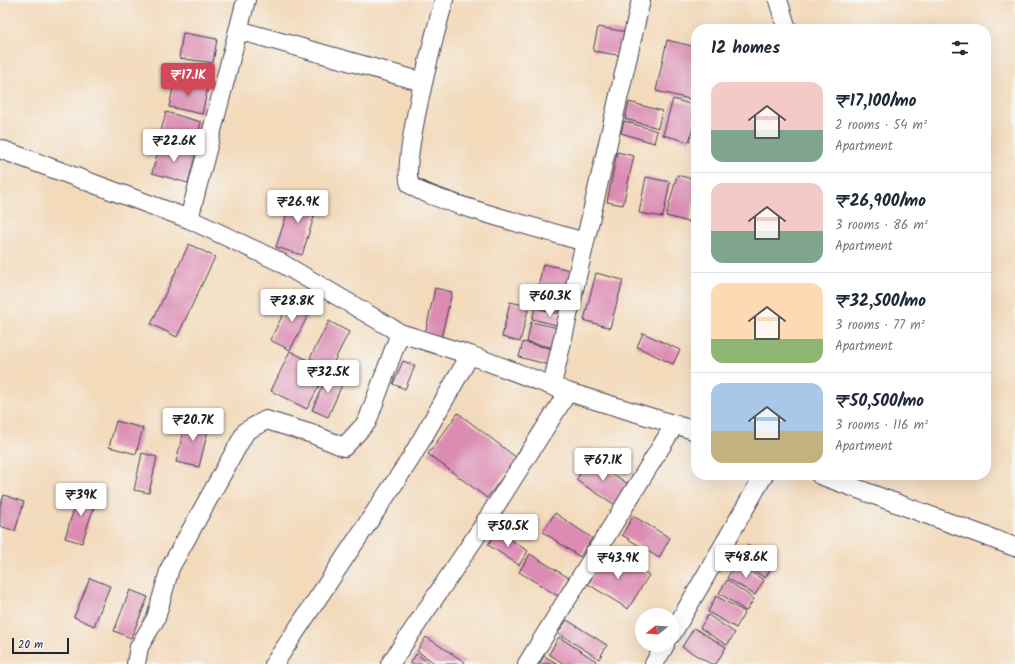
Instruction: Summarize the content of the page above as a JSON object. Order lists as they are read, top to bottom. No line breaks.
{"scale_bar":"20 m","north":"left","page":{"heading":"12 homes","price":["₹17.1K","₹22.6K","₹26.9K","₹60.3K","₹28.8K","₹32.5K","₹20.7K","₹67.1K","₹39K","₹50.5K","₹48.6K","₹43.9K"],"list":[{"name":"₹17,100/mo","note":"2 rooms · 54 m² · Apartment"},{"name":"₹26,900/mo","note":"3 rooms · 86 m² · Apartment"},{"name":"₹32,500/mo","note":"3 rooms · 77 m² · Apartment"},{"name":"₹50,500/mo","note":"3 rooms · 116 m² · Apartment"}],"scale":"20 m"}}
